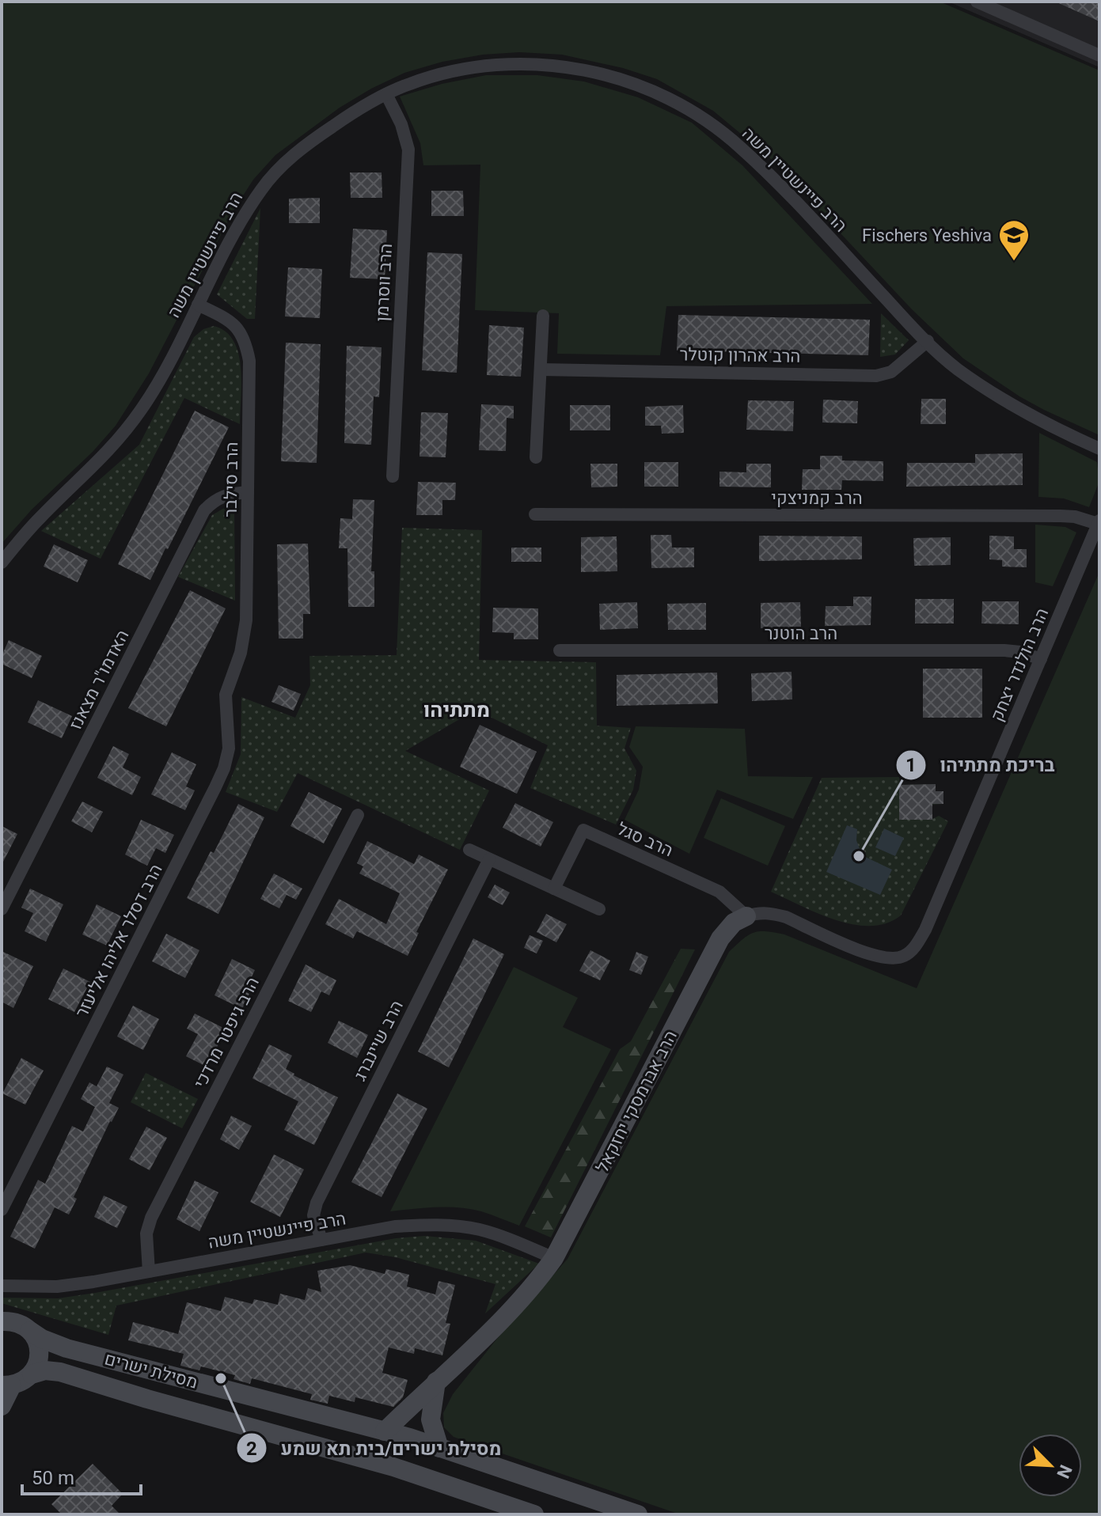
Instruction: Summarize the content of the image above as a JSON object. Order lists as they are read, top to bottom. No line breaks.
{"streets":{"street":["הרב פיינשטיין משה","הרב ווסרמן","הרב אהרון קוטלר","הרב סילבר","הרב קמניצקי","הרב הוטנר","הרב הולנדר יצחק","האדמו\"ר מצאנז","הרב סגל","הרב דסלר אליהו אליעזר","הרב גיפטר מרדכי","הרב שיינברג","הרב אברמסקי יחזקאל","מסילת ישרים"]},"crossings":[["הרב פיינשטיין משה","הרב ווסרמן"],["הרב פיינשטיין משה","הרב אהרון קוטלר"],["הרב פיינשטיין משה","הרב סילבר"],["הרב פיינשטיין משה","הרב גיפטר מרדכי"],["הרב פיינשטיין משה","הרב שיינברג"],["הרב פיינשטיין משה","הרב אברמסקי יחזקאל"],["הרב סילבר","האדמו\"ר מצאנז"],["הרב סילבר","הרב דסלר אליהו אליעזר"],["הרב קמניצקי","הרב הולנדר יצחק"],["הרב הוטנר","הרב הולנדר יצחק"],["הרב הולנדר יצחק","הרב סגל"],["הרב הולנדר יצחק","הרב אברמסקי יחזקאל"],["הרב סגל","הרב אברמסקי יחזקאל"],["הרב אברמסקי יחזקאל","מסילת ישרים"]],"districts":["מתתיהו"],"places":{"school or university":["Fischers Yeshiva"],"other":["בריכת מתתיהו","מסילת ישרים/בית תא שמע"]},"scale_bar":"50 m","north":"bottom right"}
